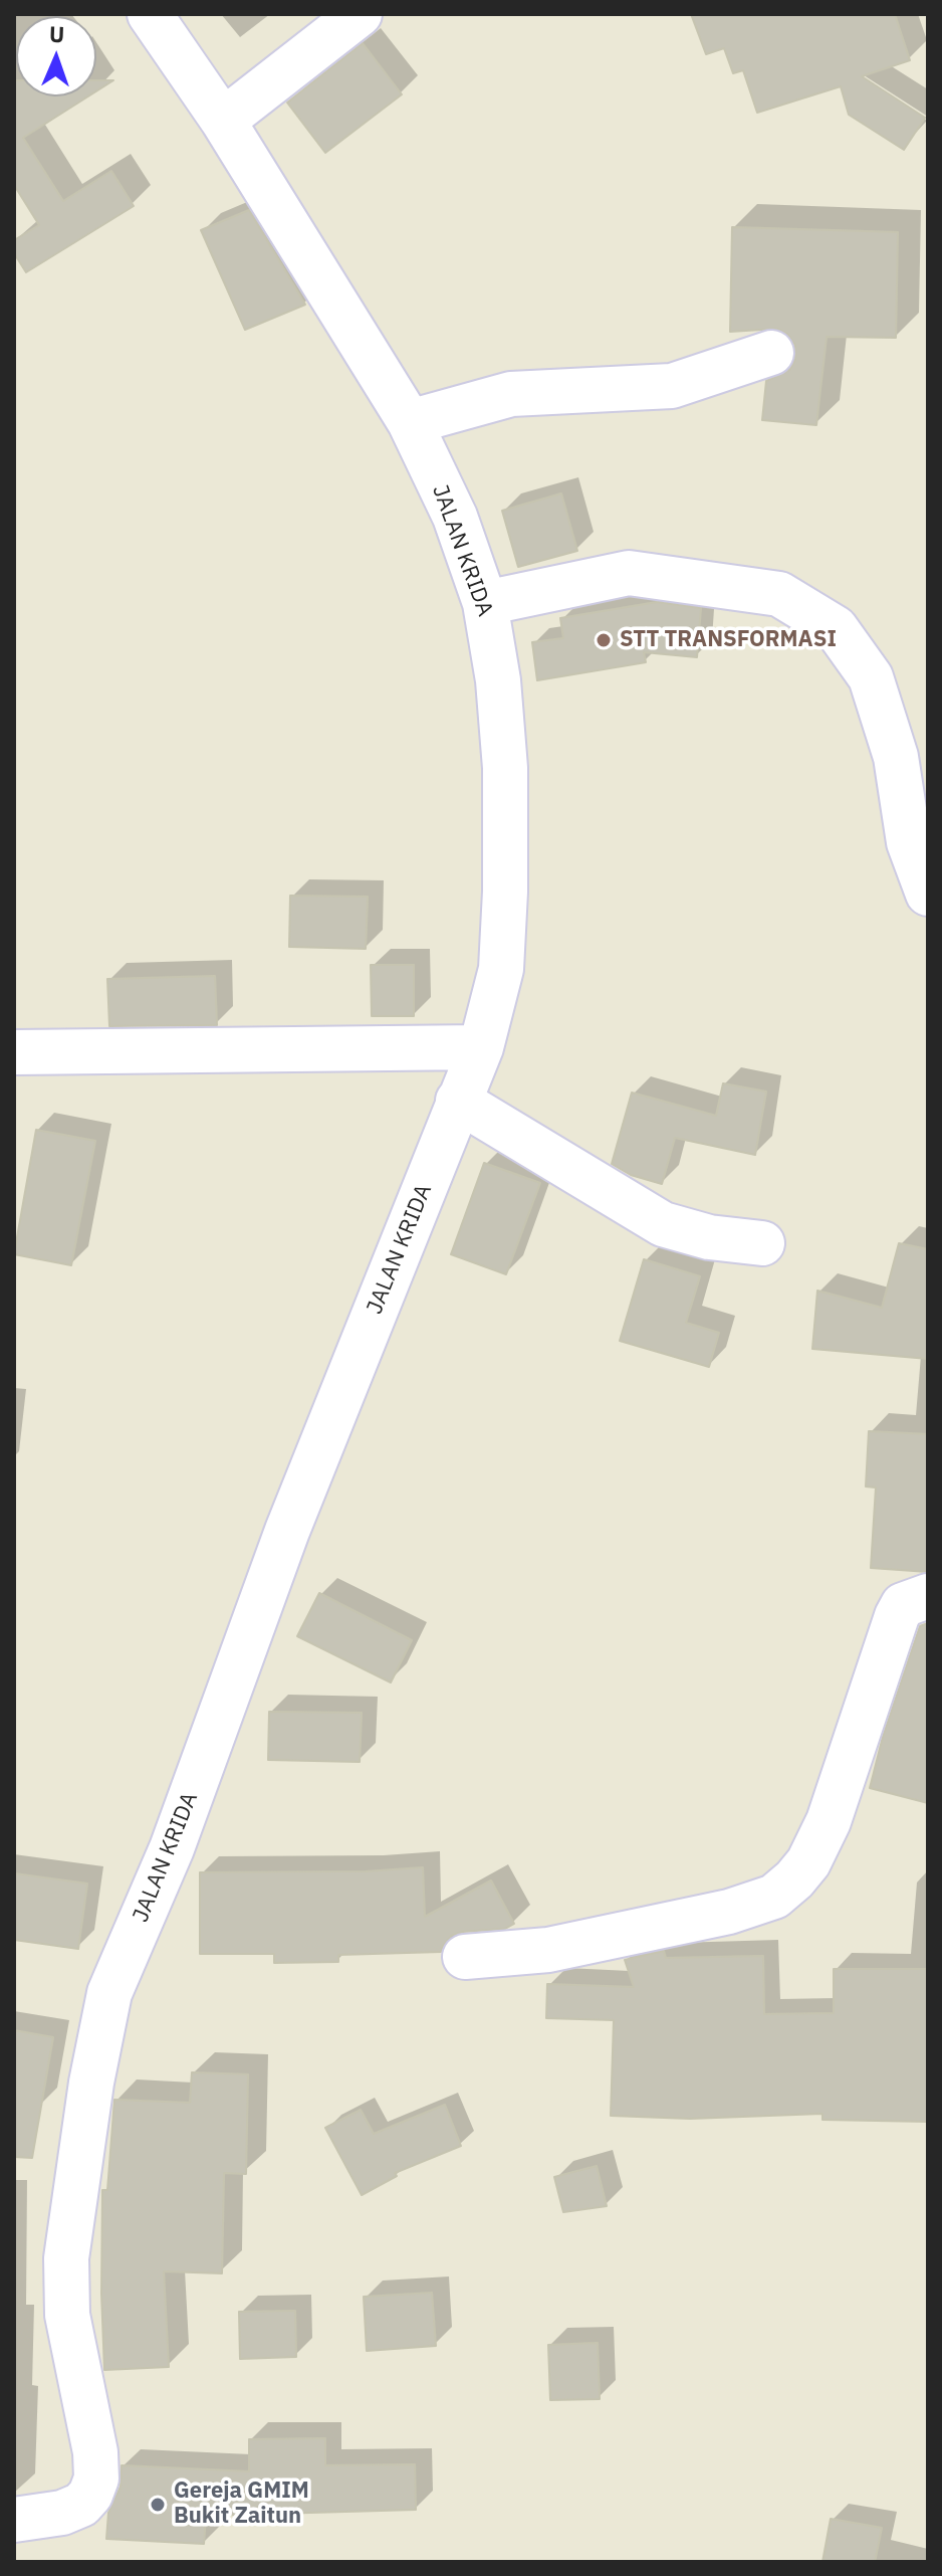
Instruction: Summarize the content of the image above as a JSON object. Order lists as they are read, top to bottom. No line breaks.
{"streets":{"street":["JALAN KRIDA"]},"places":["STT TRANSFORMASI","Gereja GMIM Bukit Zaitun"],"north":"top"}
